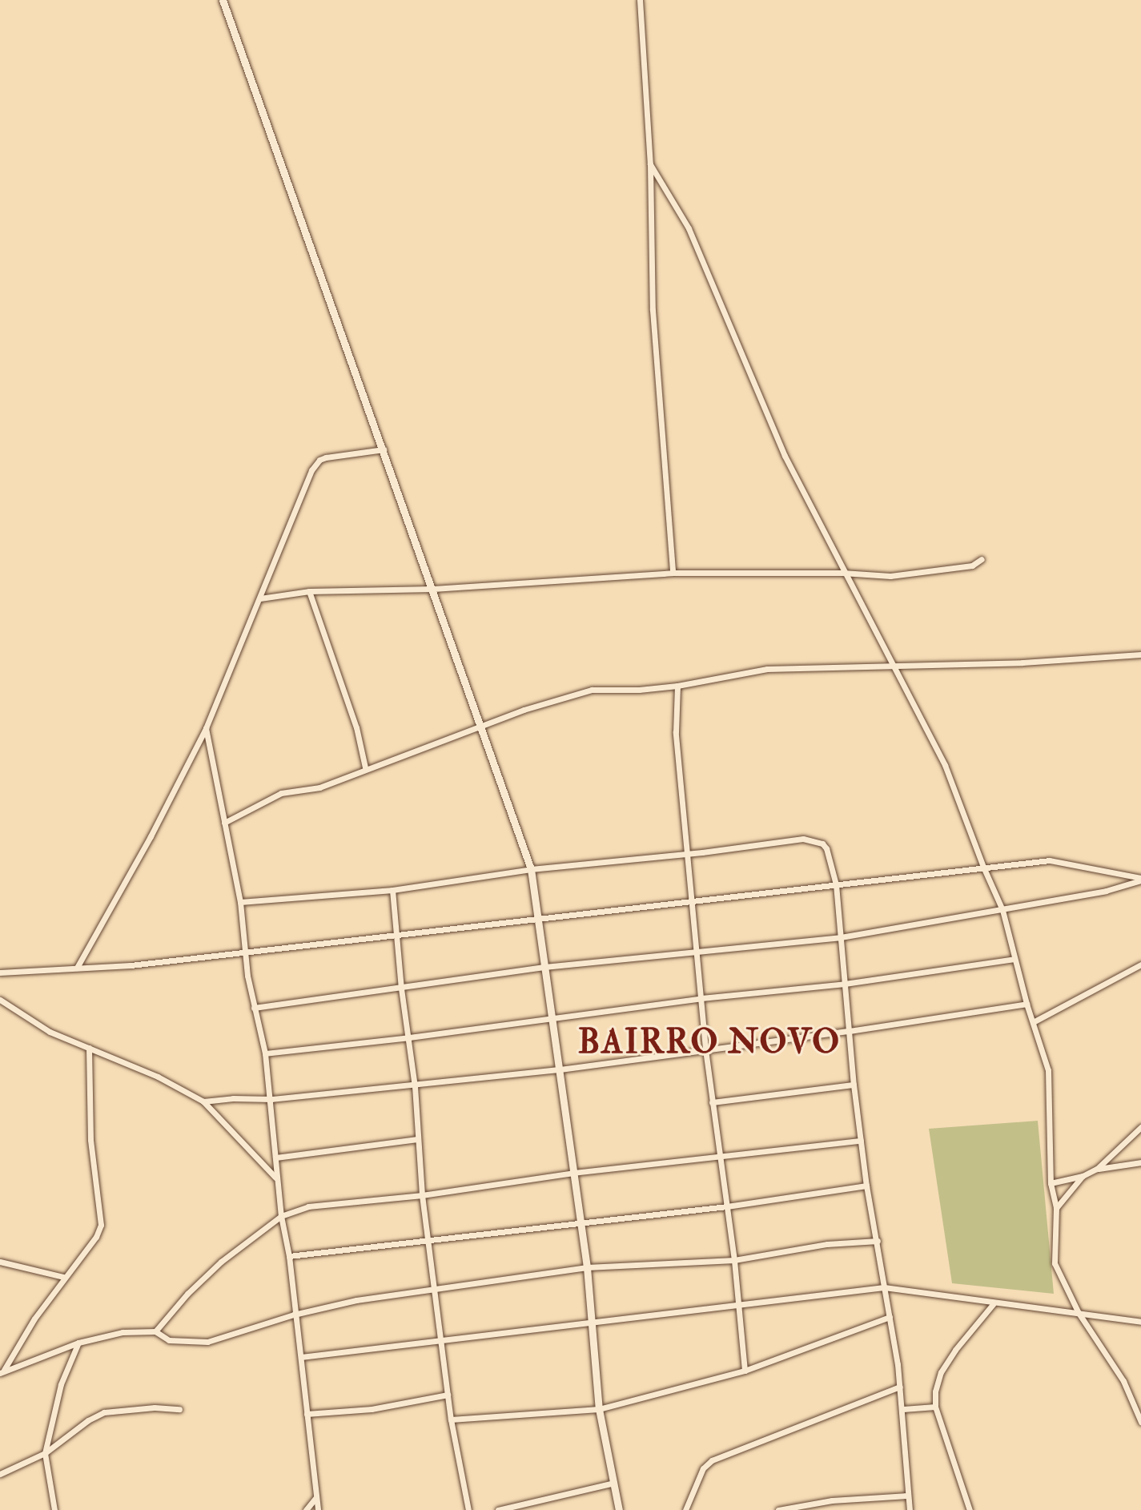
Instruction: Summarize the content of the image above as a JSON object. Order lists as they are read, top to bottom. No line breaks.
{"districts":["BAIRRO NOVO"]}
